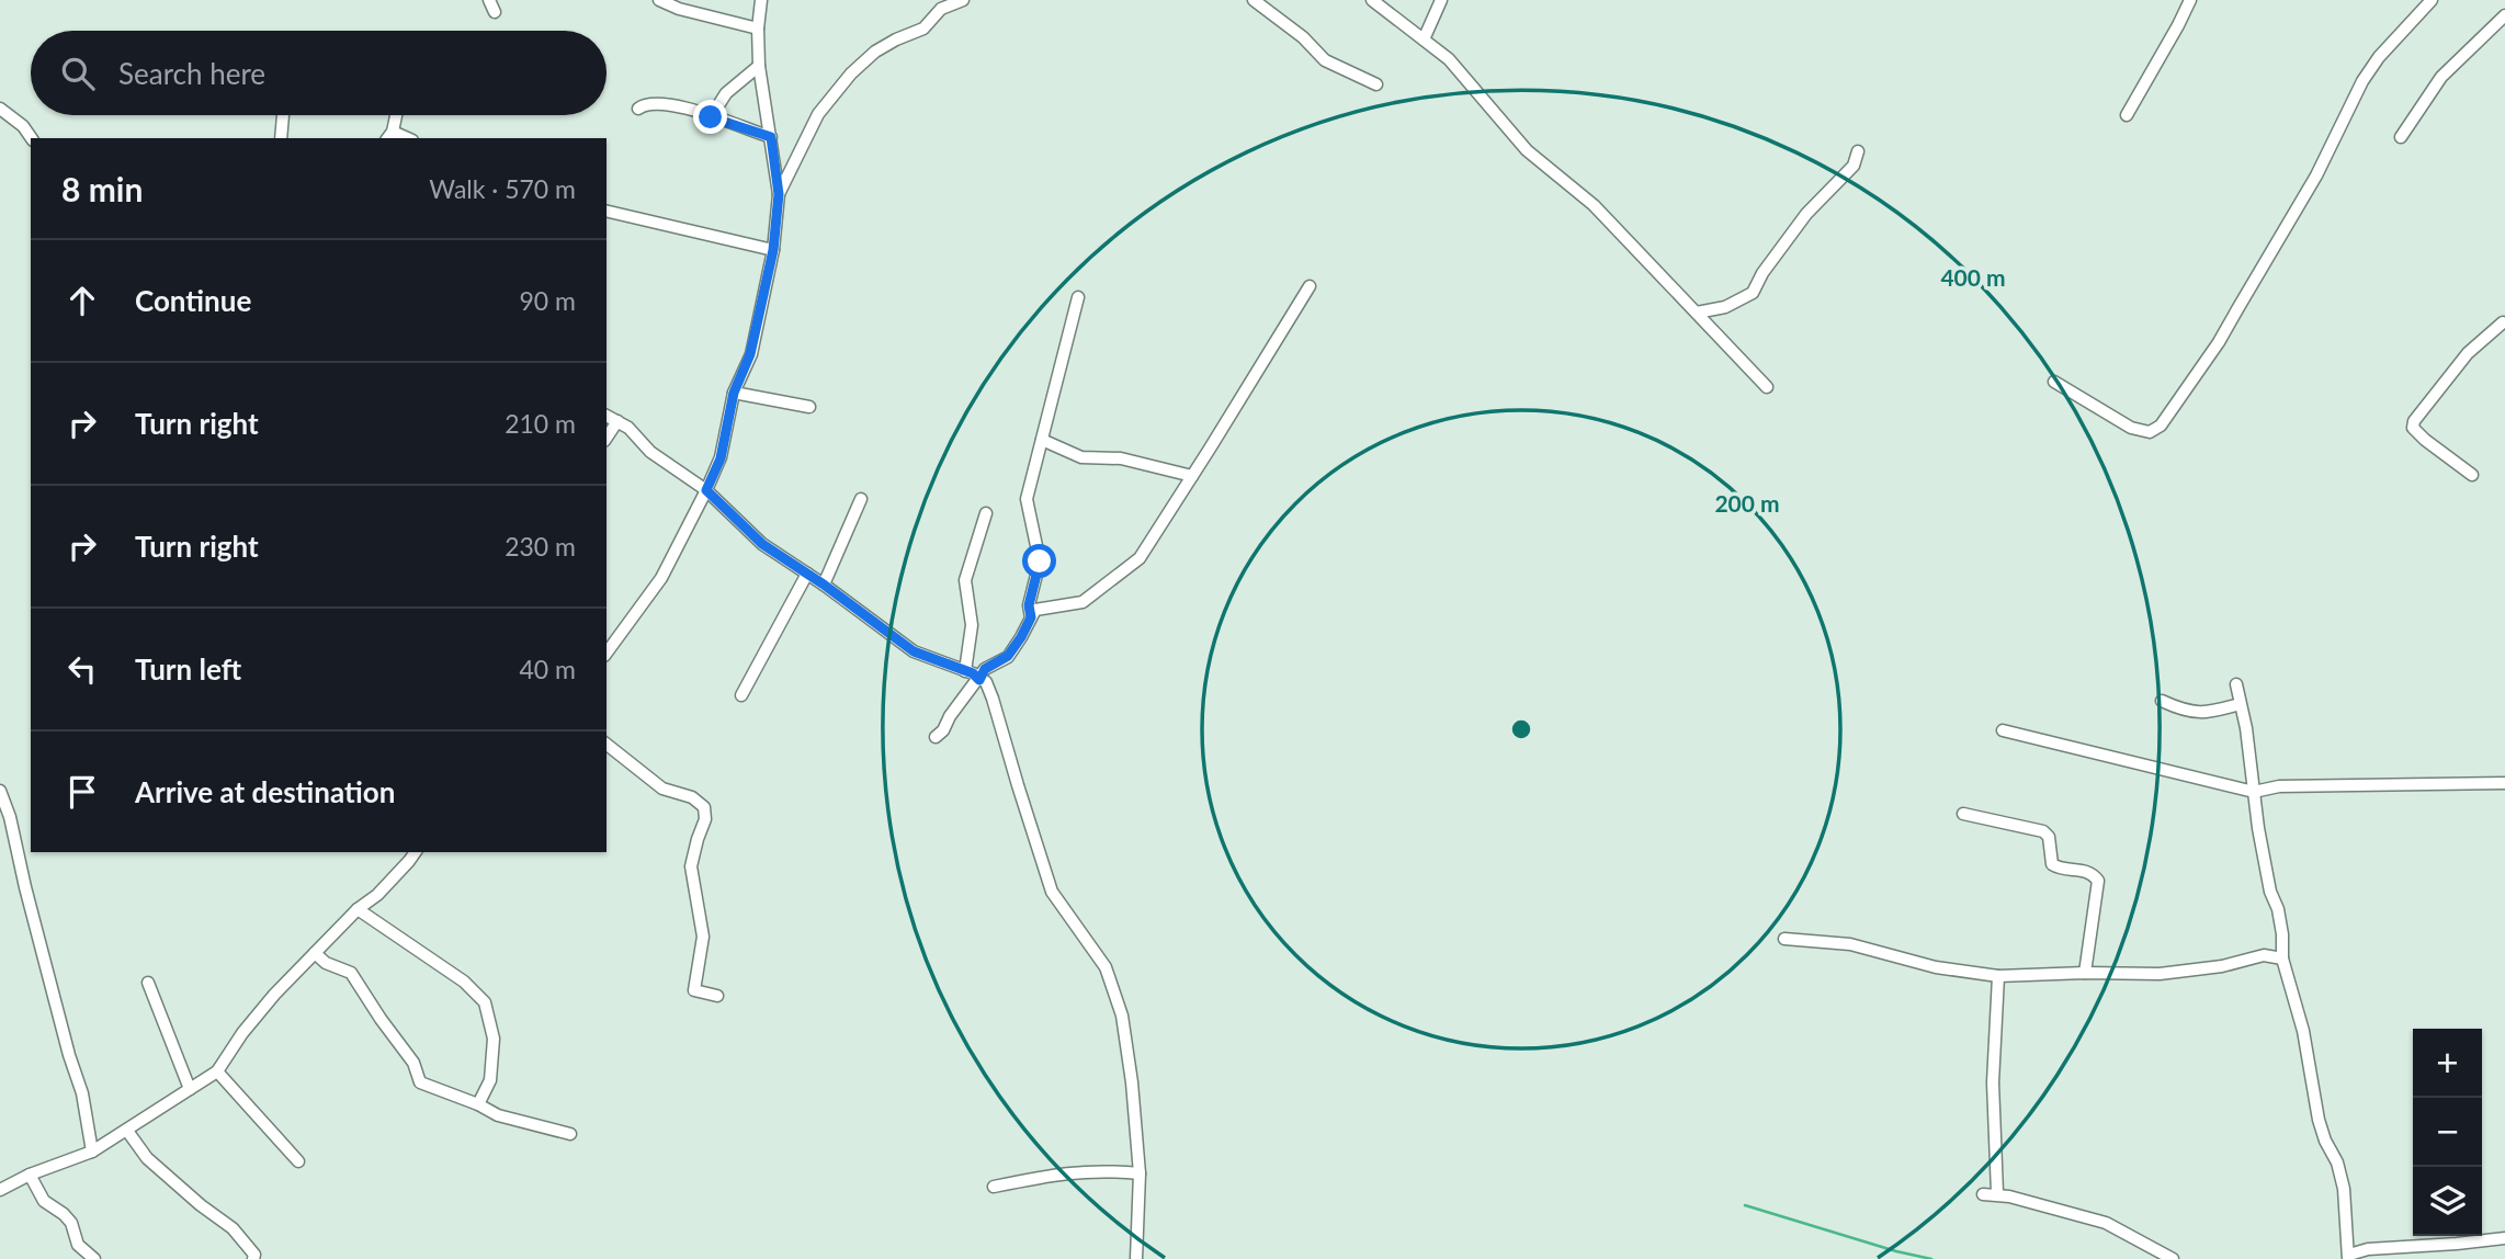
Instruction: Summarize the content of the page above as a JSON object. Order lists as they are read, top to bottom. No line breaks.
{"page":{"search":"Search here","heading":["8 min","Walk · 570 m"],"list":[["Continue","90 m"],["Turn right","210 m"],["Turn right","230 m"],["Turn left","40 m"],"Arrive at destination"],"map_buttons":["+","−"]},"rings":["400 m","200 m"]}
